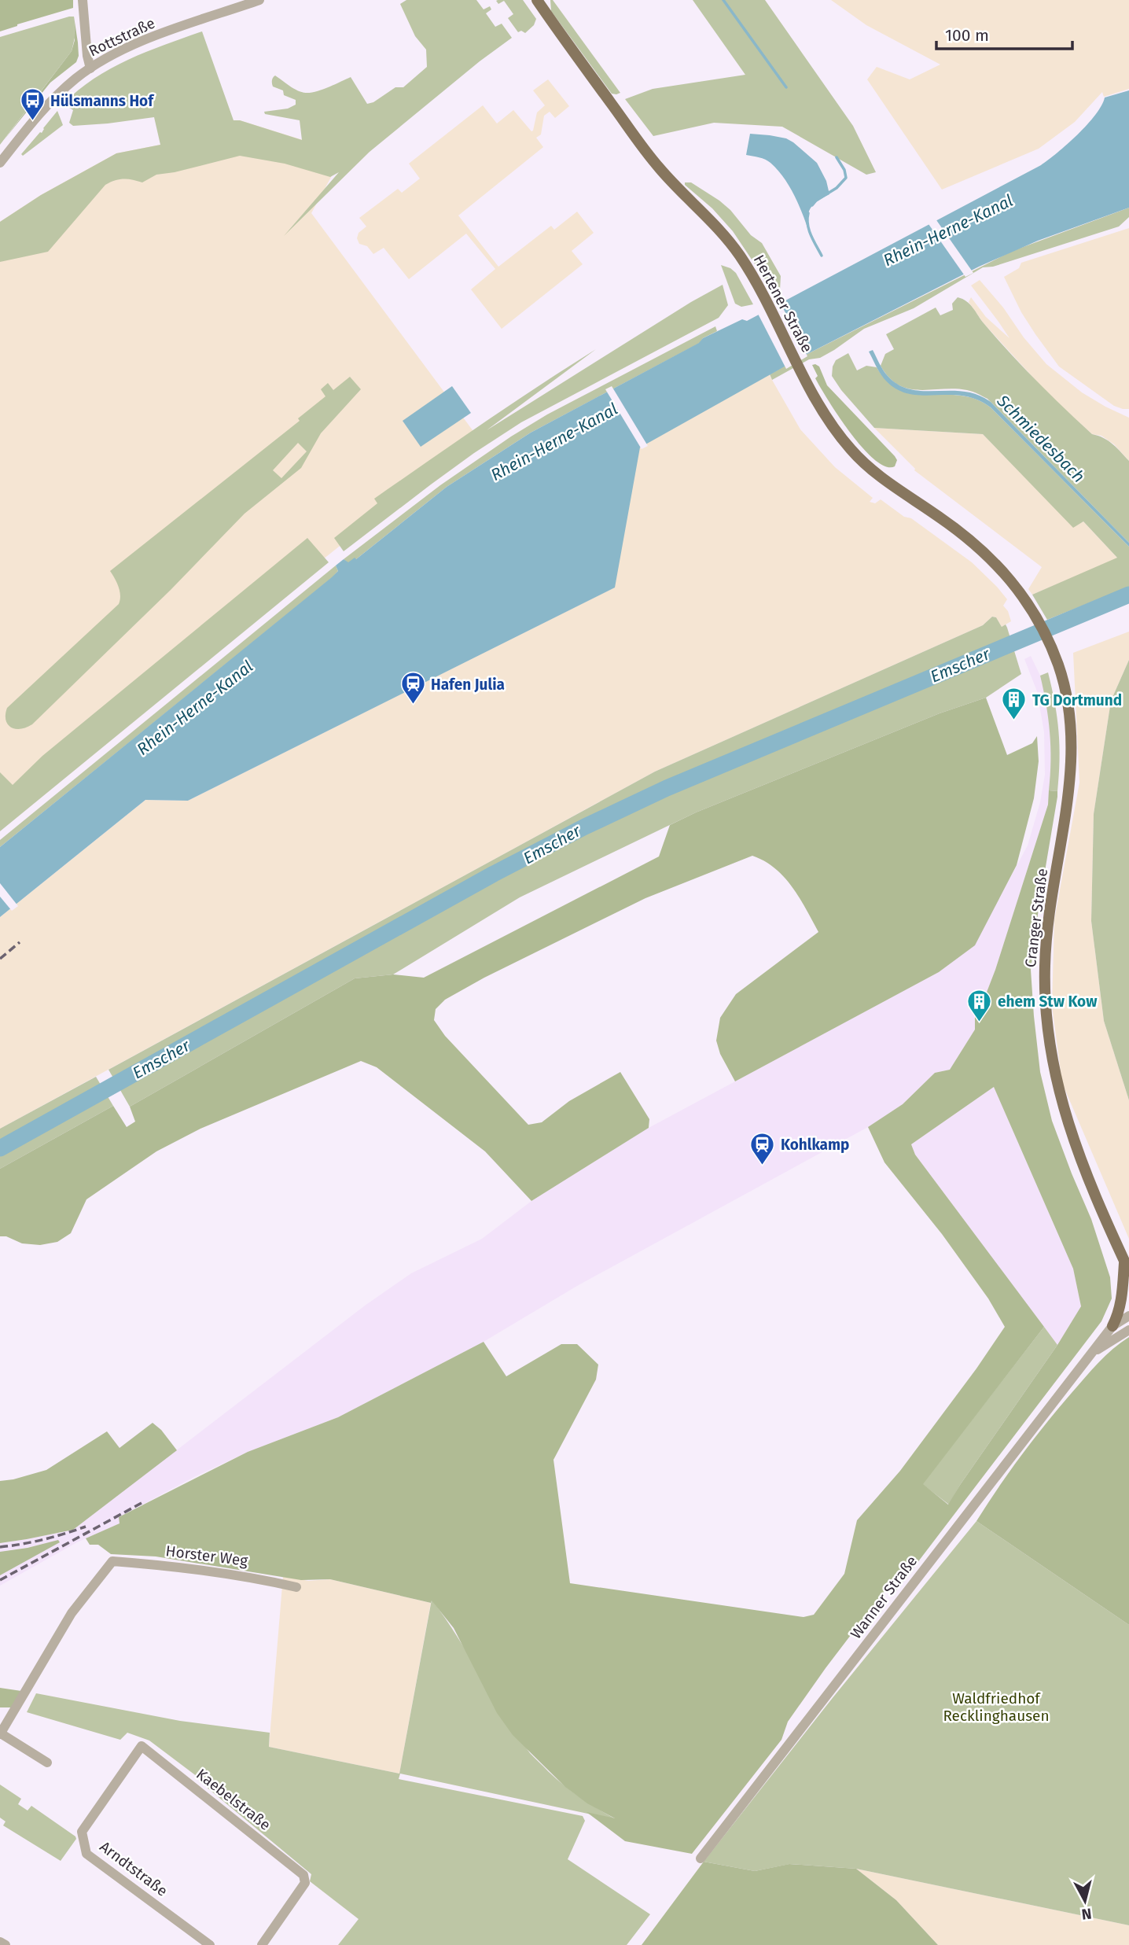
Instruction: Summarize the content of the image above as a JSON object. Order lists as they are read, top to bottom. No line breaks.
{"streets":{"main road":["Hertener Straße","Cranger Straße"],"street":["Rottstraße","Horster Weg","Wanner Straße","Kaebelstraße","Arndtstraße"]},"crossings":[["Hertener Straße","Cranger Straße"],["Kaebelstraße","Arndtstraße"]],"water":["Rhein-Herne-Kanal","Schmiedesbach","Emscher"],"parks":["Waldfriedhof Recklinghausen"],"places":{"bus stop":["Hülsmanns Hof"],"station":["Hafen Julia","Kohlkamp"],"building":["TG Dortmund","ehem Stw Kow"]},"scale_bar":"100 m","north":"bottom"}
